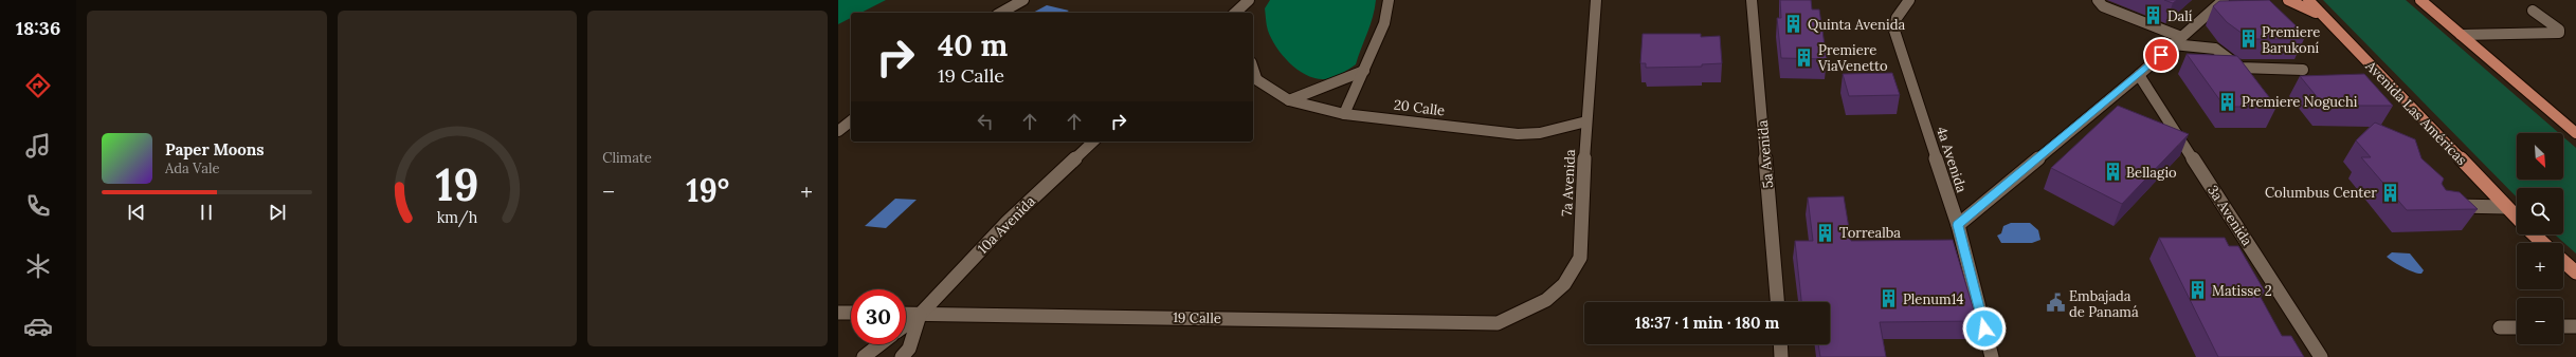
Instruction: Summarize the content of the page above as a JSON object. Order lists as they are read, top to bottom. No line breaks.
{"streets":{"main road":["Avenida Las Américas"],"street":["20 Calle","5a Avenida","4a Avenida","7a Avenida","3a Avenida","10a Avenida","19 Calle"]},"crossings":[["20 Calle","7a Avenida"],["7a Avenida","19 Calle"],["10a Avenida","19 Calle"]],"places":{"building":["Dalí","Quinta Avenida","Premiere Barukoní","Premiere ViaVenetto","Premiere Noguchi","Bellagio","Columbus Center","Torrealba","Matisse 2","Plenum14"],"public building":["Embajada de Panamá"]},"north":"bottom right","page":{"tabs":"18:36","tile":"Climate","turn":["40 m","19 Calle"],"song":["Paper Moons","Ada Vale"],"map_buttons":["+","−"],"heat":["−","19°","+"],"limit":"30","trip":"18:37 · 1 min · 180 m","gauge":["19","km/h"]}}
